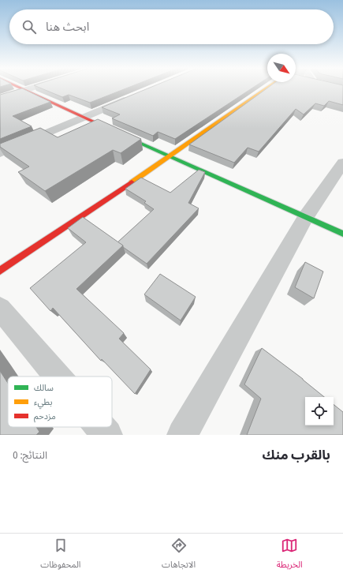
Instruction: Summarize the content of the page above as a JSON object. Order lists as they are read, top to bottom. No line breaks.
{"legend":["سالك","بطيء","مزدحم"],"north":"bottom right","page":{"search":"ابحث هنا","heading":["بالقرب منك","النتائج: 0"],"nav":["الخريطة","الاتجاهات","المحفوظات"]}}
